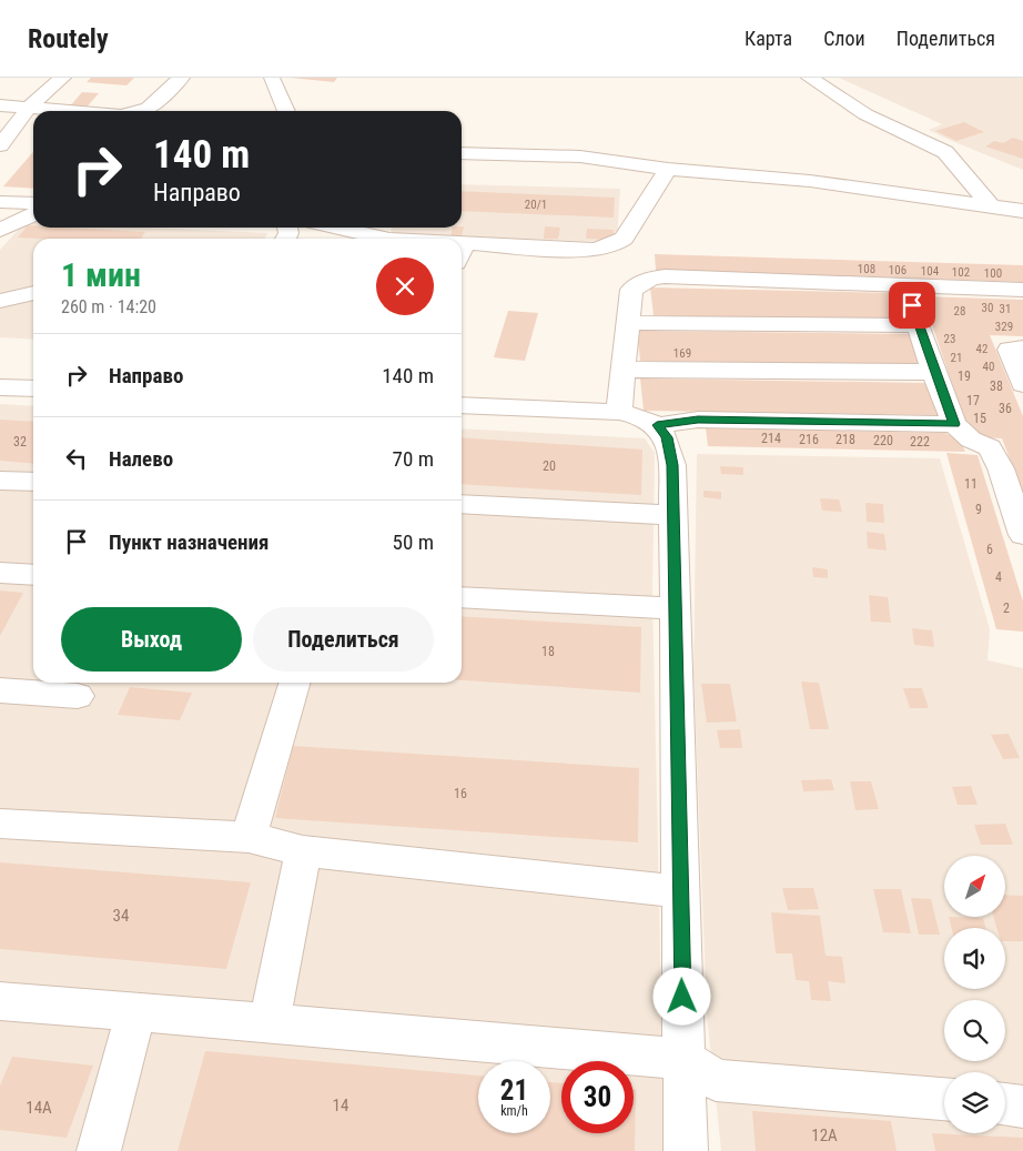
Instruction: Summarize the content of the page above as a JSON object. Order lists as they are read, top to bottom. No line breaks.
{"house_numbers":["20/1","108","106","104","102","100","30","31","28","329","23","42","169","21","40","19","38","17","36","15","214","216","218","220","32","222","20","11","9","6","4","2","18","16","34","14","14А","12А"],"north":"top right","page":{"header":"Routely","nav":["Карта","Слои","Поделиться"],"turn":["140 m","Направо"],"heading":["1 мин","260 m · 14:20"],"list":[{"name":"Направо","value":"140 m"},{"name":"Налево","value":"70 m"},{"name":"Пункт назначения","value":"50 m"}],"buttons":["Выход","Поделиться"],"speed":"21 km/h","limit":"30"}}
